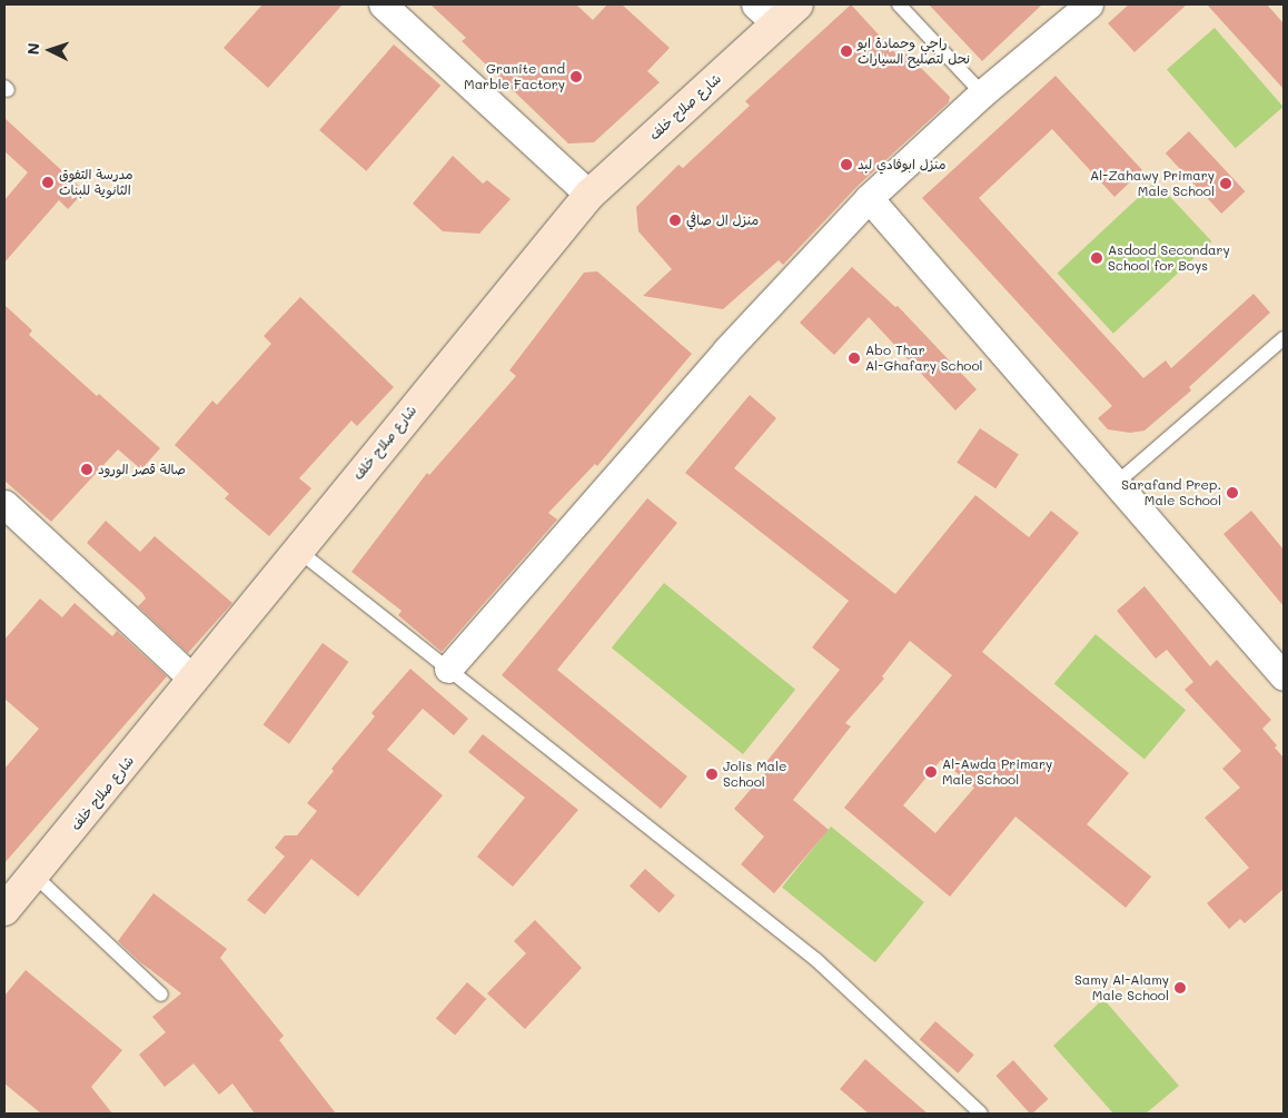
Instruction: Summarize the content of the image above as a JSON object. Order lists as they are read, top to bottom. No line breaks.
{"streets":{"main road":["شارع صلاح خلف"]},"places":["راجي وحمادة ابو نحل لتصليح السيارات","Granite and Marble Factory","منزل ابوفادي لبد","مدرسة التفوق الثانوية للبنات","Al-Zahawy Primary Male School","منزل ال صافي","Asdood Secondary School for Boys","Abo Thar Al-Ghafary School","صالة قصر الورود","Sarafand Prep. Male School","Al-Awda Primary Male School","Jolis Male School","Samy Al-Alamy Male School"],"north":"left"}
